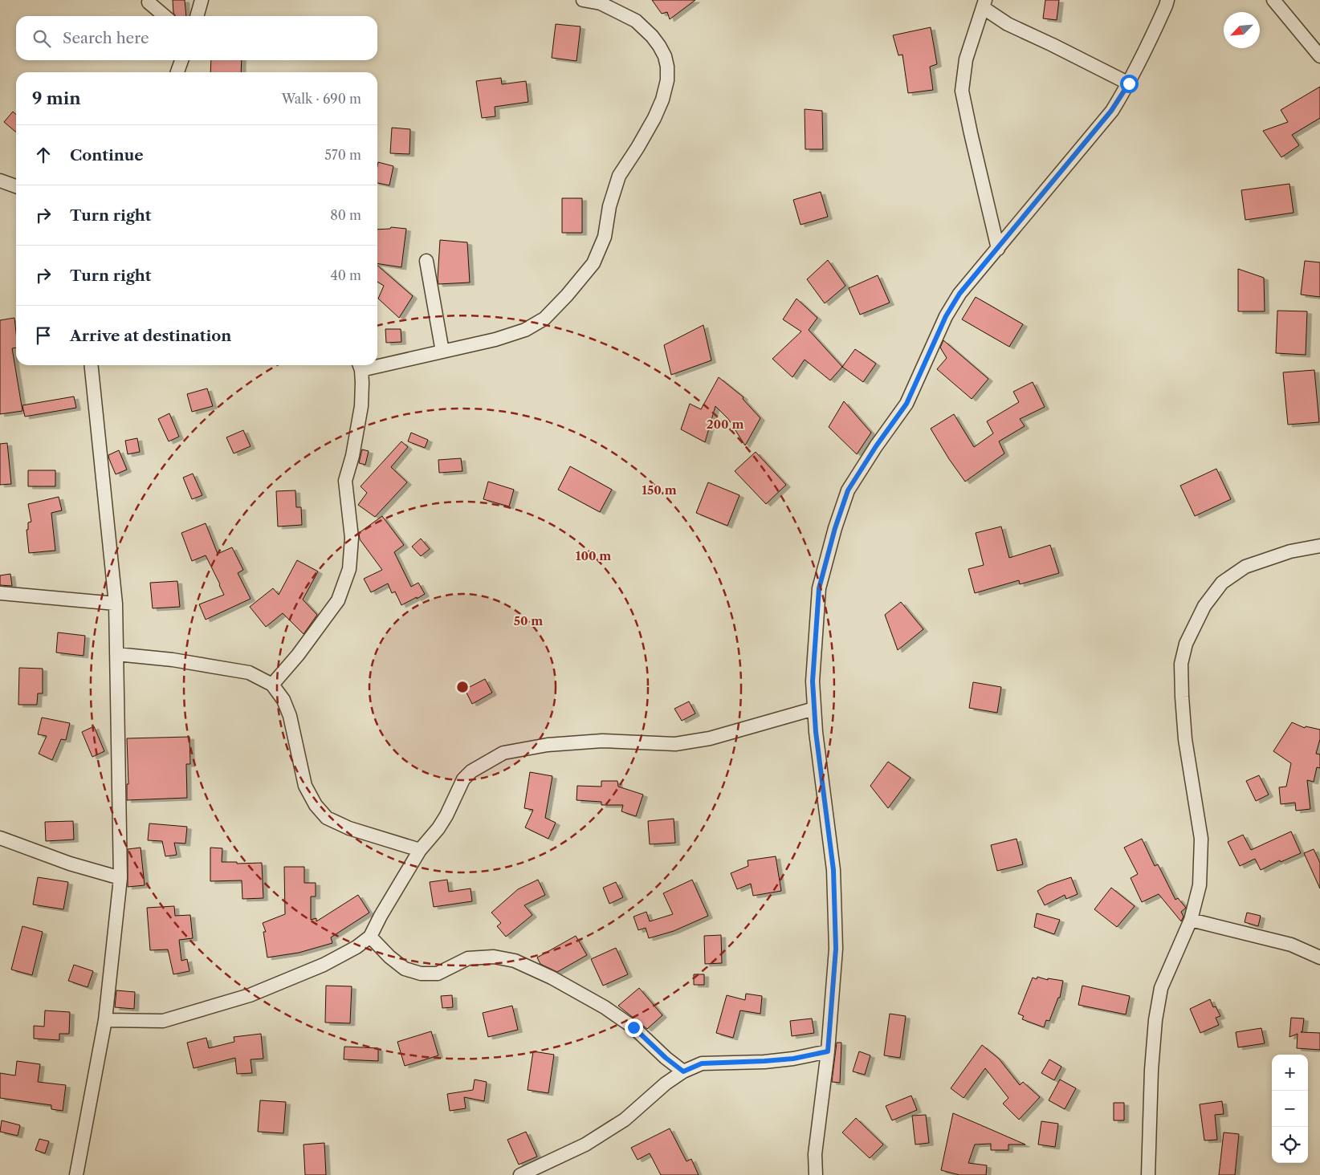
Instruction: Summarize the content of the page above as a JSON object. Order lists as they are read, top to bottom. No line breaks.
{"north":"bottom left","page":{"search":"Search here","heading":["9 min","Walk · 690 m"],"list":[["Continue","570 m"],["Turn right","80 m"],["Turn right","40 m"],"Arrive at destination"],"map_buttons":["+","−"]},"rings":["200 m","150 m","100 m","50 m"]}
